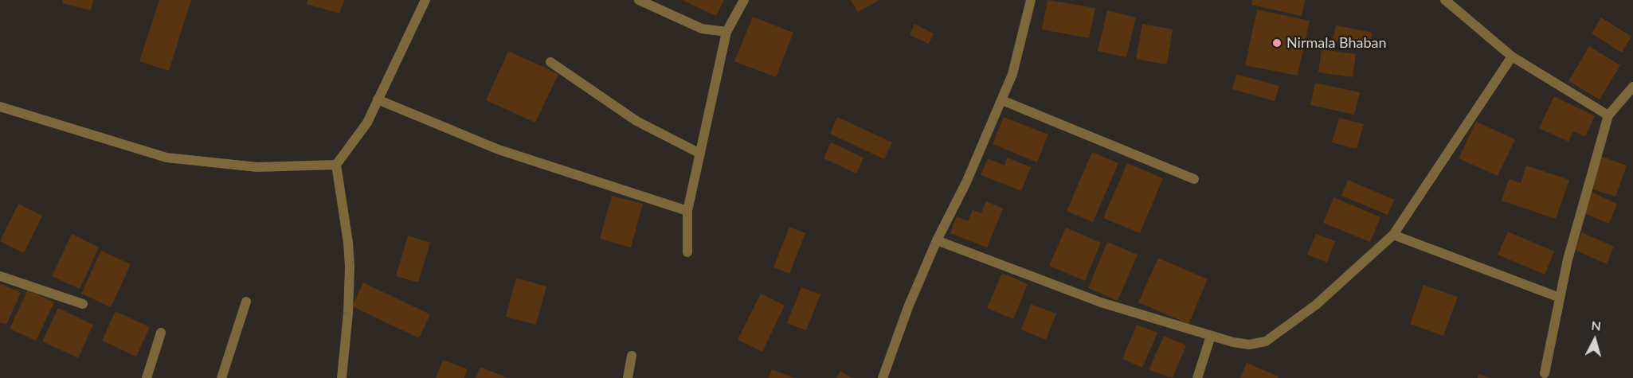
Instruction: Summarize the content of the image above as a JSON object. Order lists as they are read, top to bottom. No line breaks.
{"places":["Nirmala Bhaban"],"north":"top"}
